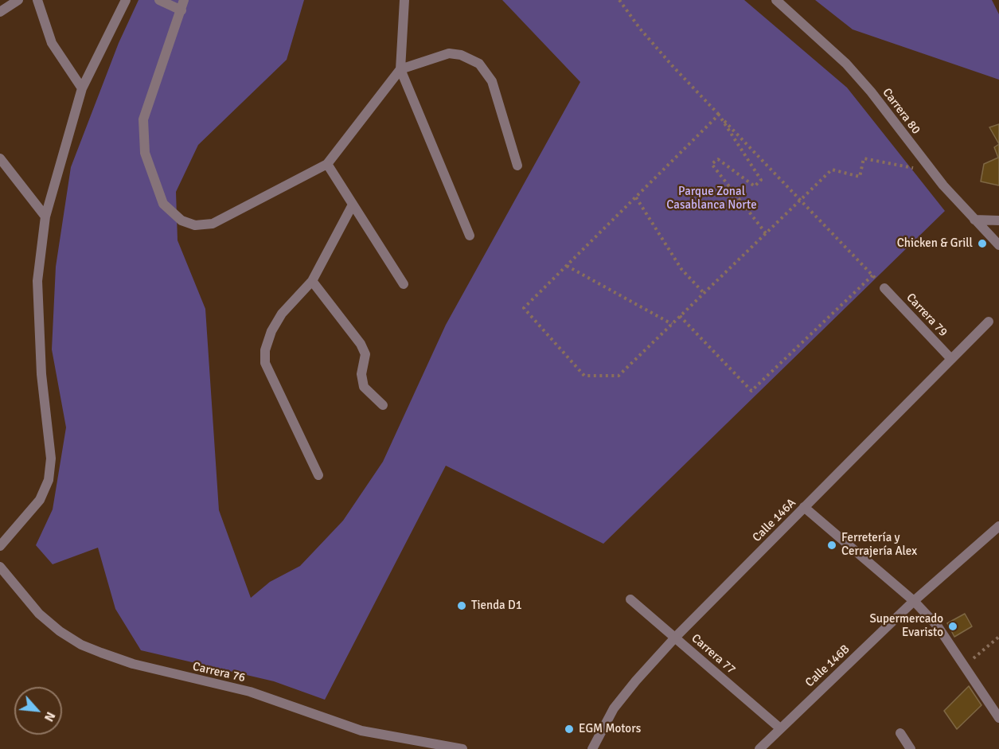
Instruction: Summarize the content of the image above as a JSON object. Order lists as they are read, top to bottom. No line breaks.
{"streets":{"street":["Carrera 80","Carrera 79","Calle 146A","Carrera 77","Calle 146B","Carrera 76"]},"crossings":[["Carrera 79","Calle 146A"],["Calle 146A","Carrera 77"],["Carrera 77","Calle 146B"]],"parks":["Parque Zonal Casablanca Norte"],"places":["Chicken & Grill","Ferretería y Cerrajería Alex","Tienda D1","Supermercado Evaristo","EGM Motors"],"north":"bottom right"}
